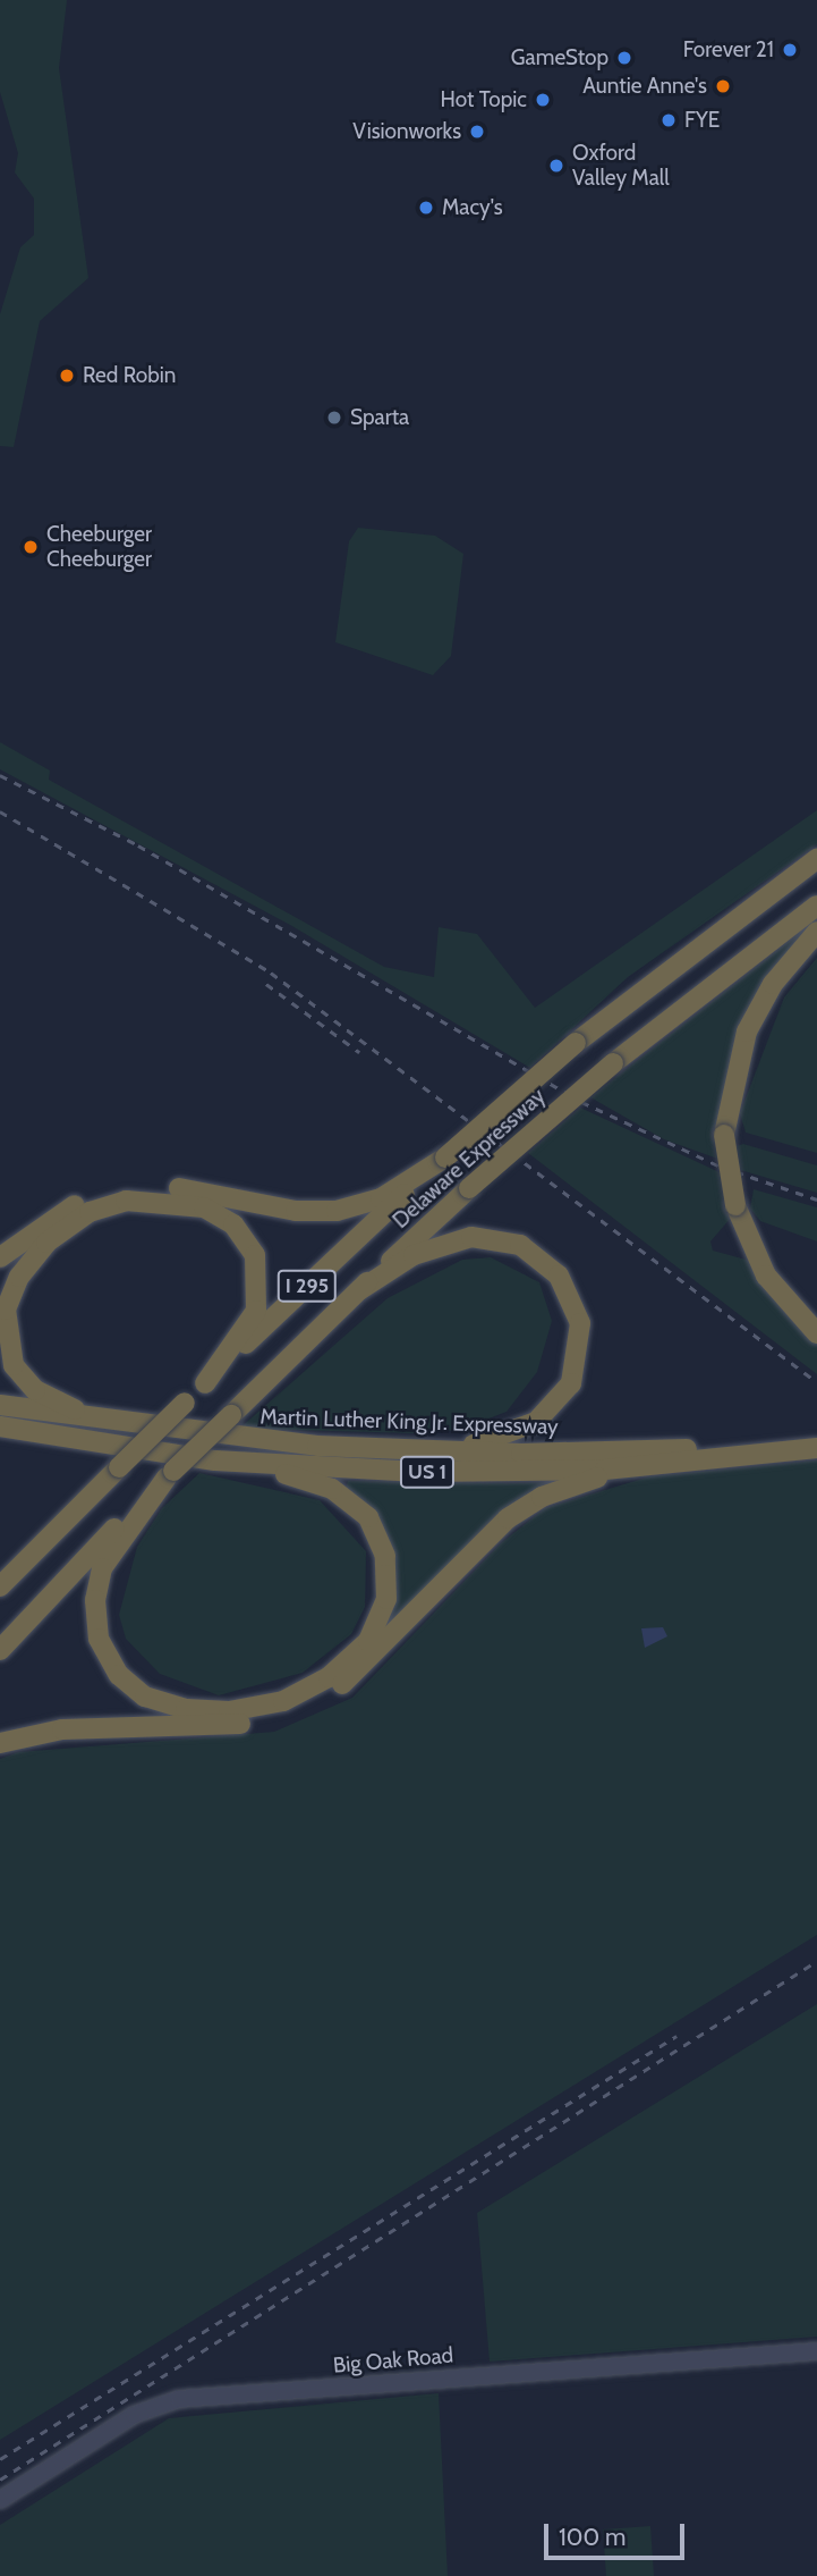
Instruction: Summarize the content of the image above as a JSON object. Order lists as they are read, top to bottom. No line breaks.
{"streets":{"highway":["Delaware Expressway","I 295","Martin Luther King Jr. Expressway","US 1"],"street":["Big Oak Road"]},"crossings":[["Delaware Expressway","I 295"]],"places":["Forever 21","GameStop","Auntie Anne's","Hot Topic","FYE","Visionworks","Oxford Valley Mall","Macy's","Red Robin","Sparta","Cheeburger Cheeburger"],"scale_bar":"100 m"}
